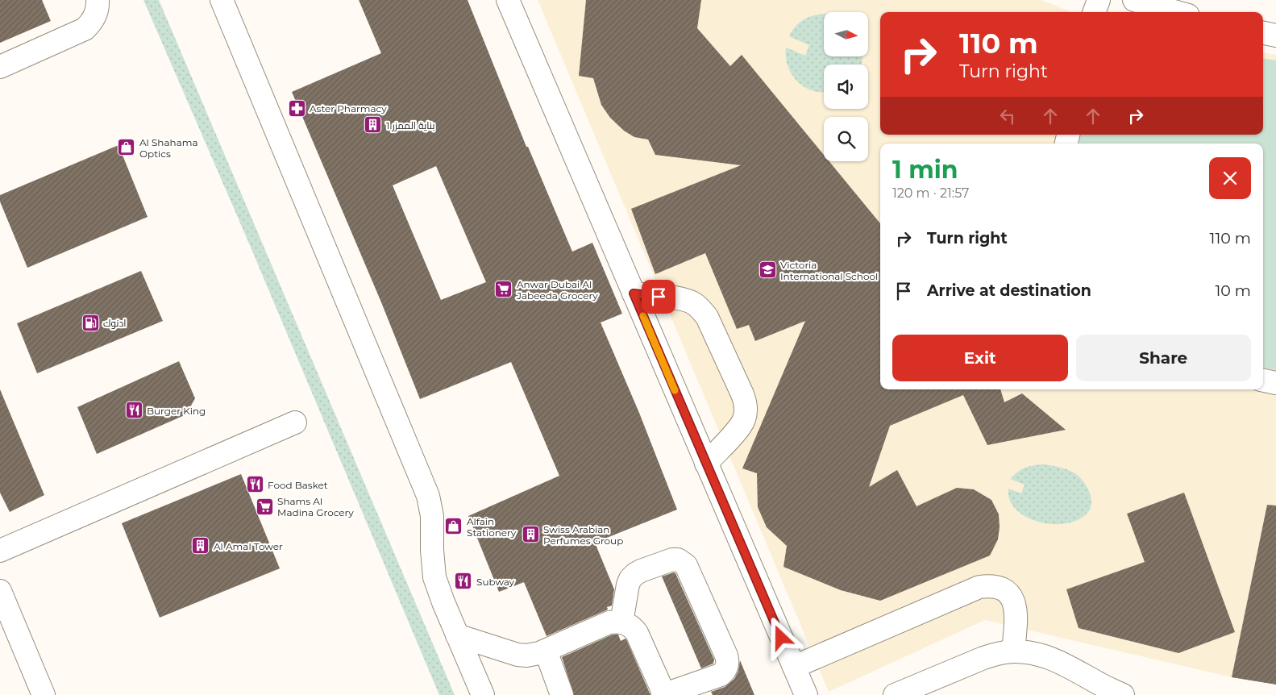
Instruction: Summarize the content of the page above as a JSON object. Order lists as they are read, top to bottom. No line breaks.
{"places":{"pharmacy":["Aster Pharmacy"],"building":["بناية الممزر 1","Swiss Arabian Perfumes Group","Al Amal Tower"],"shop":["Al Shahama Optics","Alfain Stationery"],"school or university":["Victoria International School"],"supermarket":["Anwar Dubai Al Jabeeda Grocery","Shams Al Madina Grocery"],"fuel station":["ادنوك"],"restaurant":["Burger King","Food Basket","Subway"]},"north":"right","page":{"turn":["110 m","Turn right"],"heading":["1 min","120 m · 21:57"],"list":[{"name":"Turn right","value":"110 m"},{"name":"Arrive at destination","value":"10 m"}],"buttons":["Exit","Share"]}}
